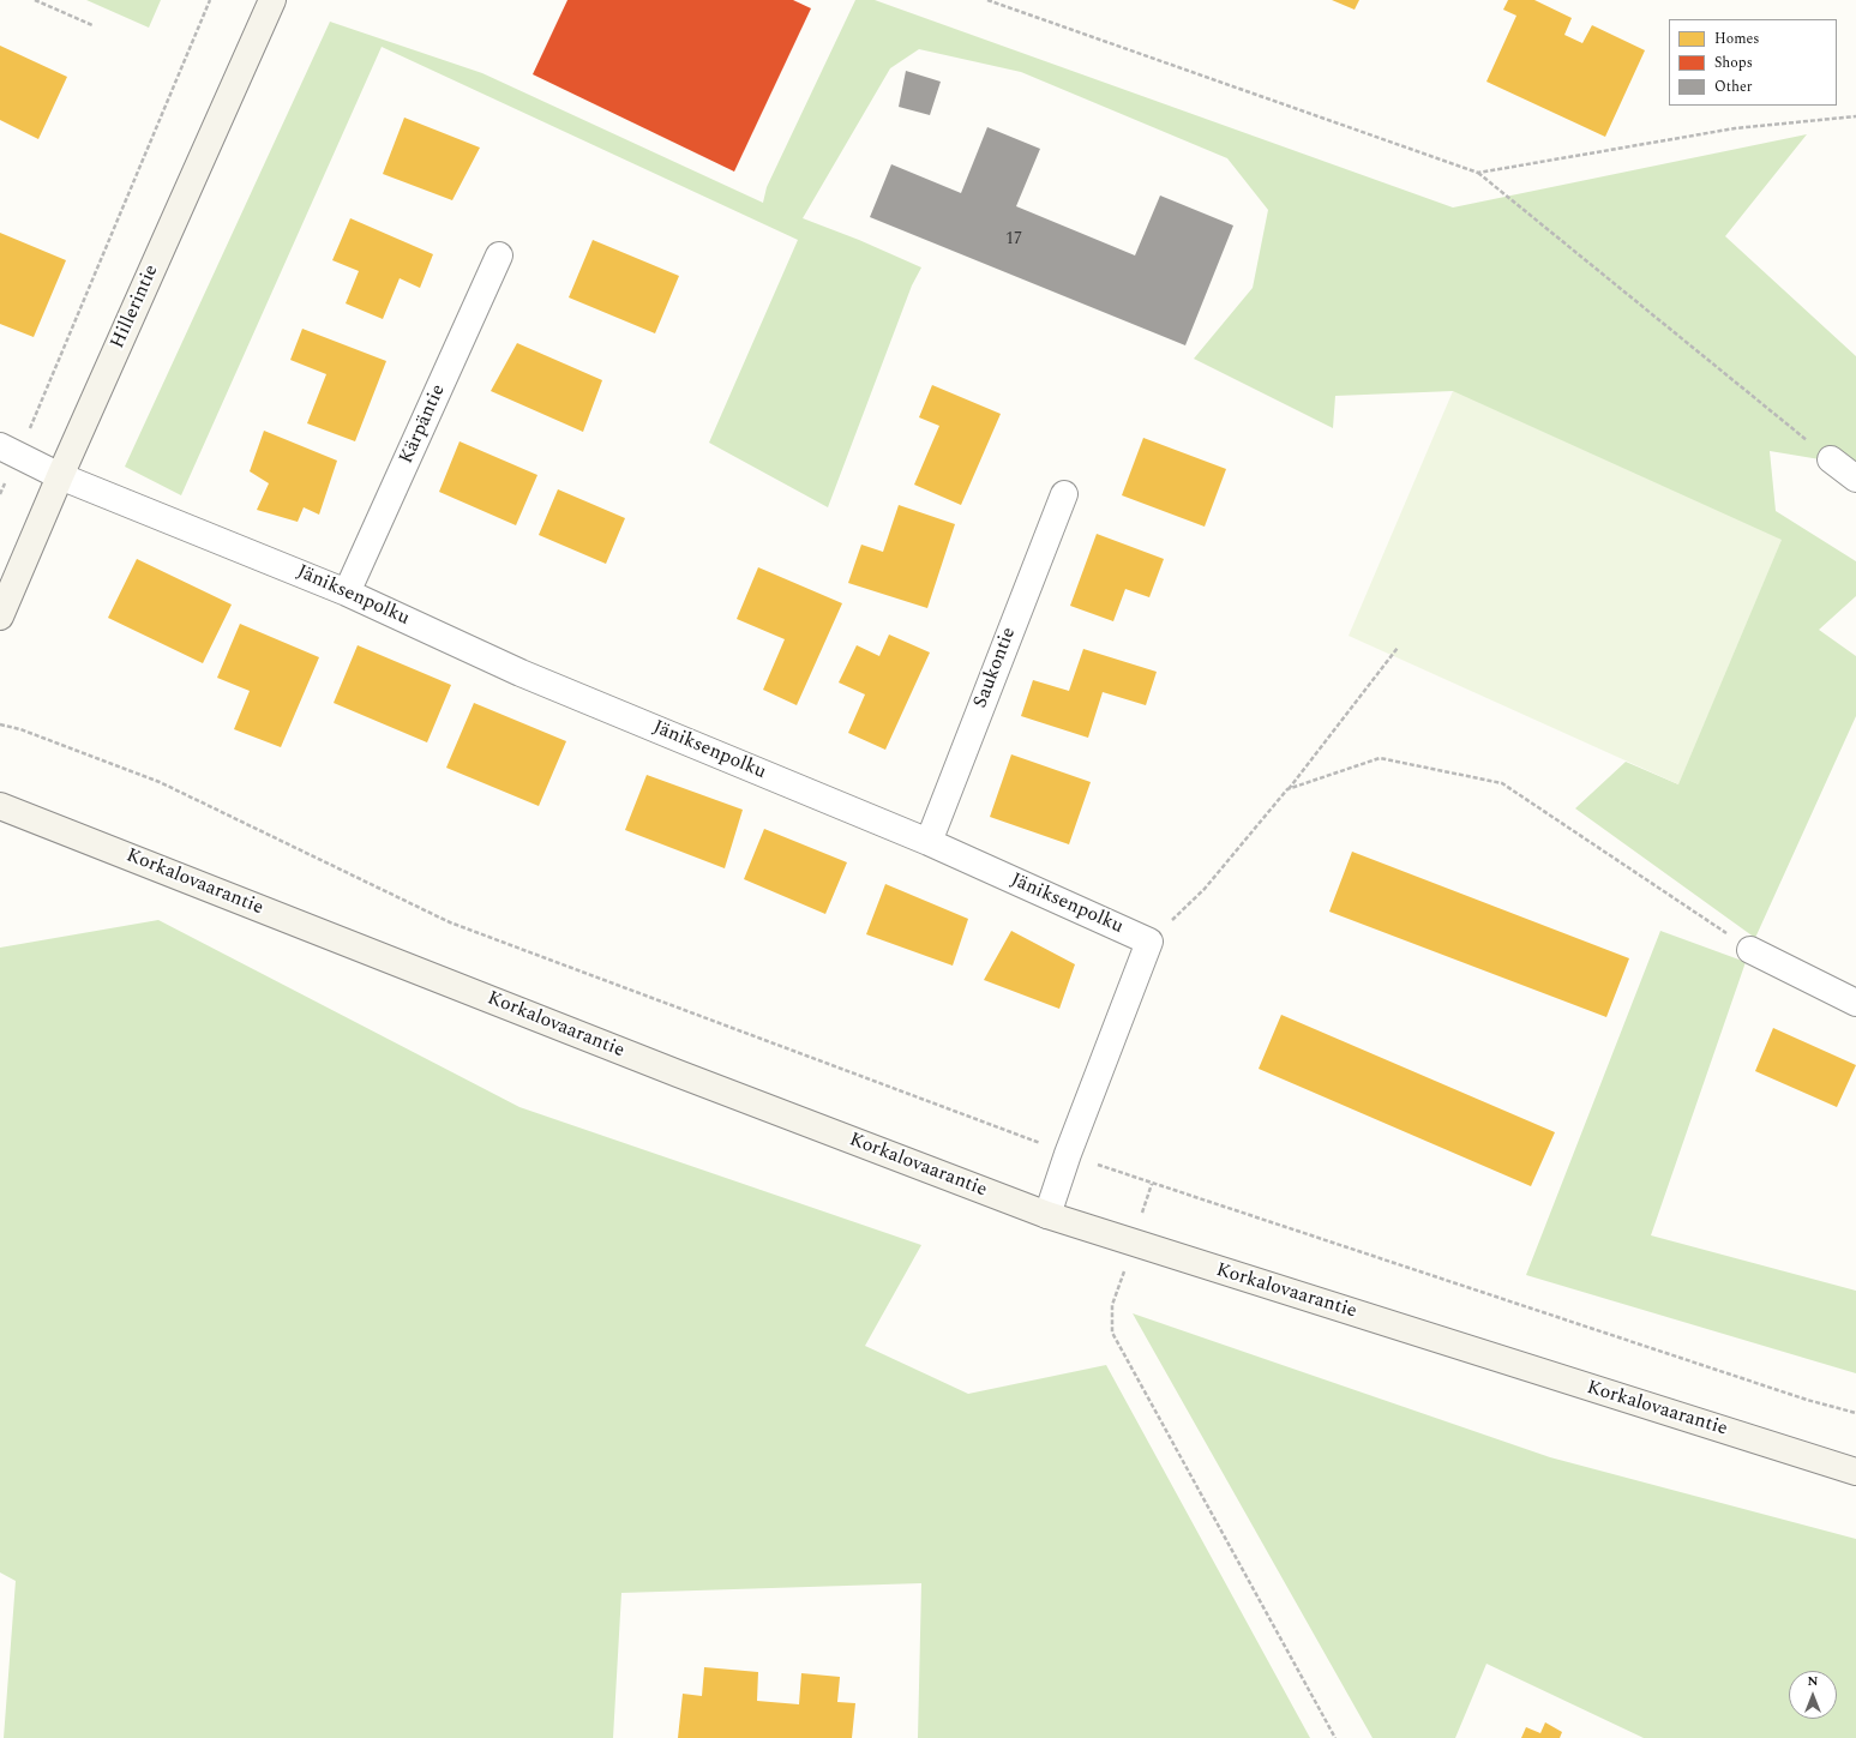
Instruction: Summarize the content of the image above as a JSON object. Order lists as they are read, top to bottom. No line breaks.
{"streets":{"street":["Hillerintie","Kärpäntie","Jäniksenpolku","Saukontie","Korkalovaarantie"]},"crossings":[["Hillerintie","Jäniksenpolku"],["Kärpäntie","Jäniksenpolku"],["Jäniksenpolku","Saukontie"]],"house_numbers":["17"],"legend":["Homes","Shops","Other"],"north":"top"}
